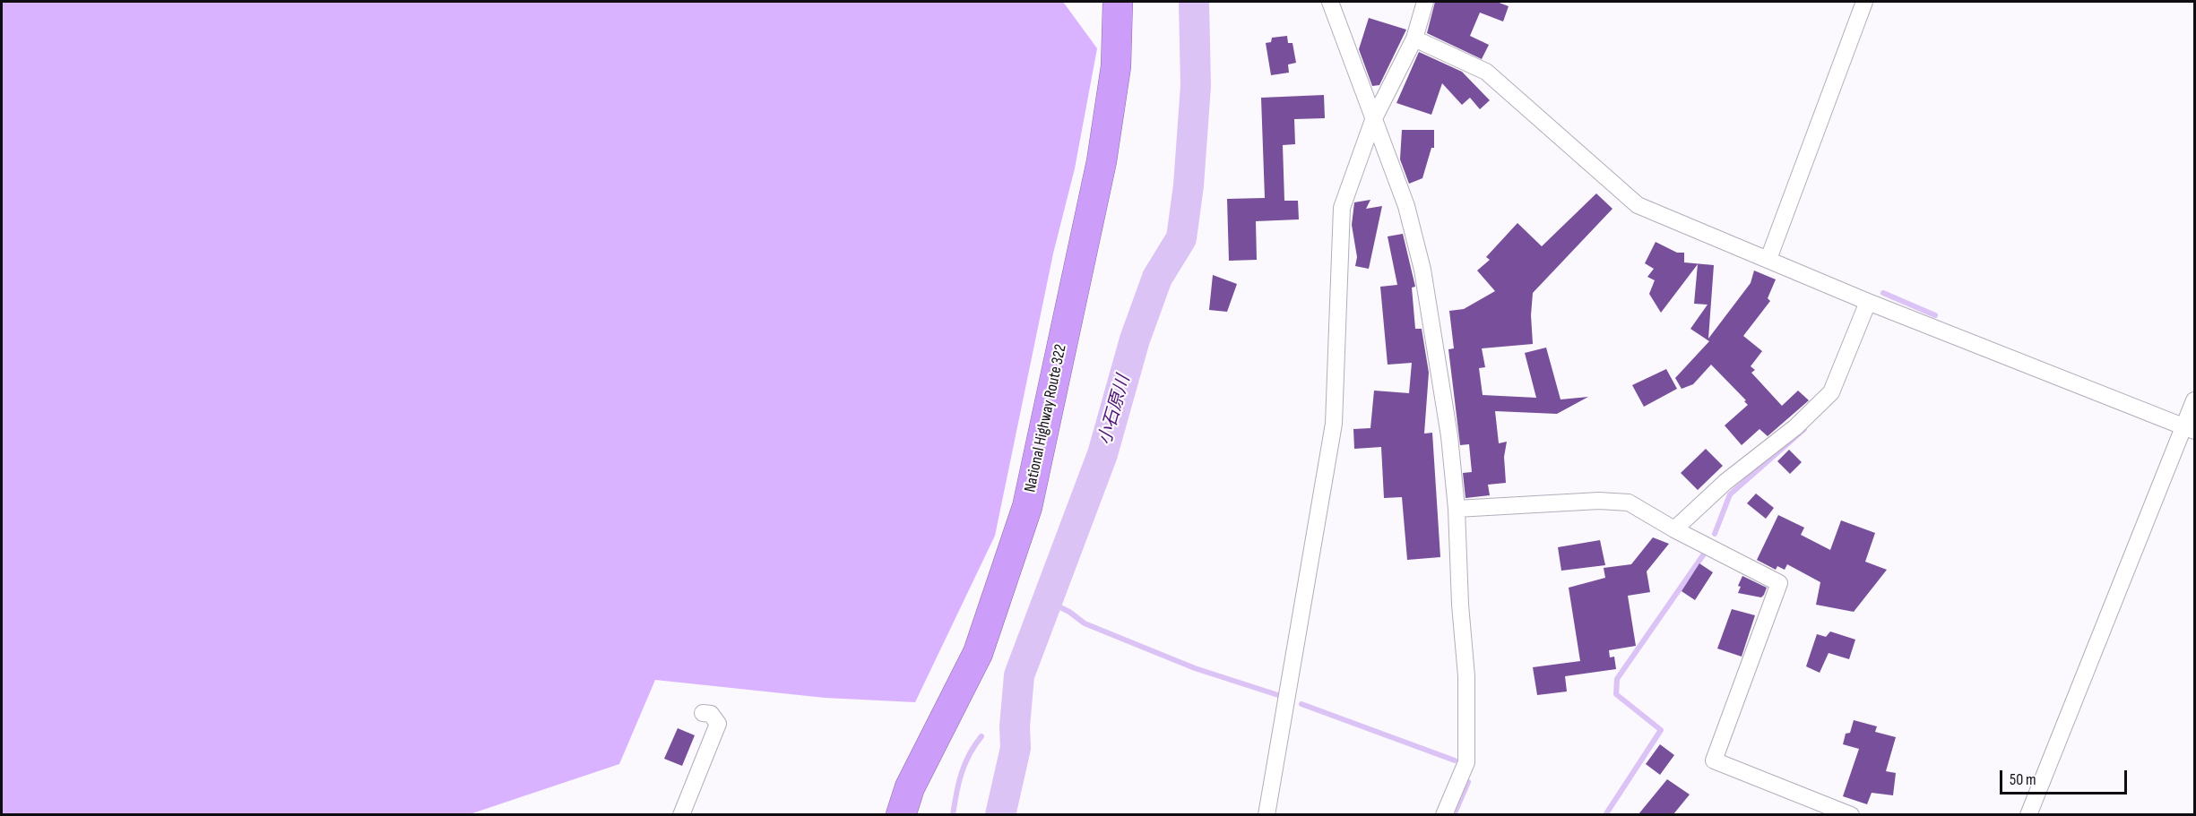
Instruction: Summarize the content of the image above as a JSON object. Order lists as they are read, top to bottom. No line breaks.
{"streets":{"highway":["National Highway Route 322"]},"water":["小石原川"],"scale_bar":"50 m"}
